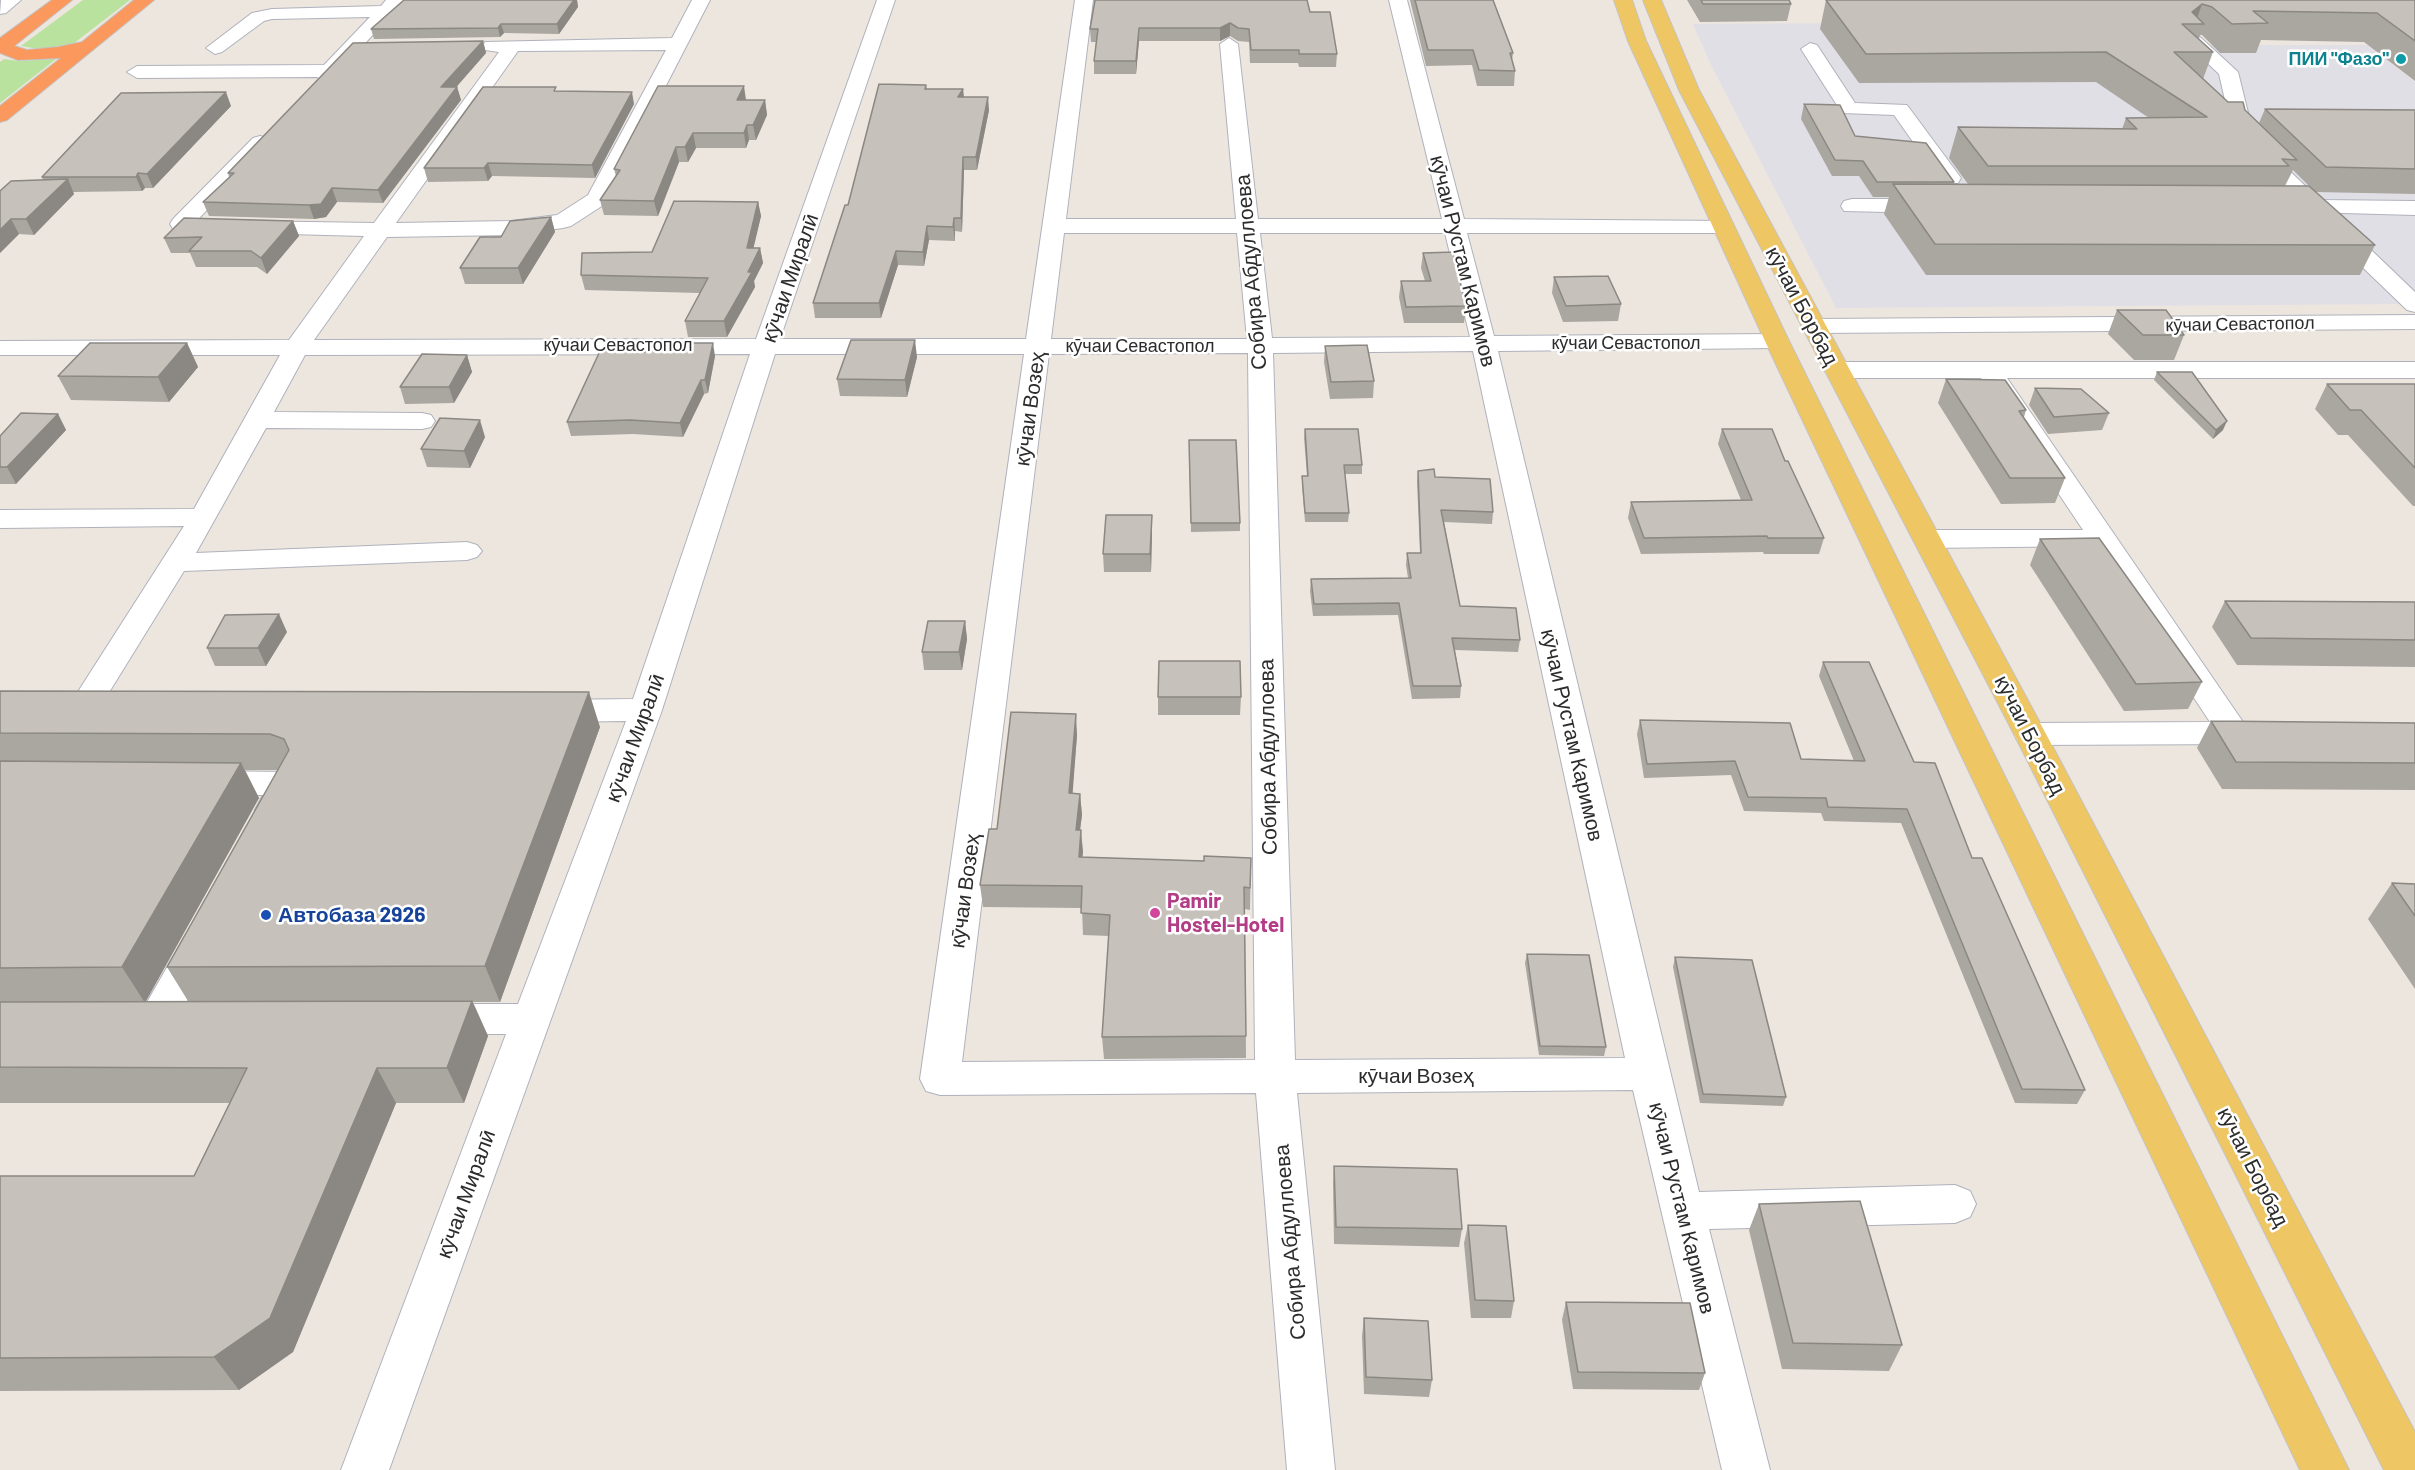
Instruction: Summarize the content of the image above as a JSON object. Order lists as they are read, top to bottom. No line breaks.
{"streets":{"main road":["кӯчаи Борбад"],"street":["кӯчаи Рустам Каримов","Собира Абдуллоева","кӯчаи Миралӣ","кӯчаи Севастопол","кӯчаи Возеҳ"]},"crossings":[["кӯчаи Рустам Каримов","кӯчаи Севастопол"],["кӯчаи Рустам Каримов","кӯчаи Возеҳ"],["Собира Абдуллоева","кӯчаи Севастопол"],["Собира Абдуллоева","кӯчаи Возеҳ"],["кӯчаи Миралӣ","кӯчаи Севастопол"],["кӯчаи Борбад","кӯчаи Севастопол"],["кӯчаи Севастопол","кӯчаи Возеҳ"]],"places":["ПИИ \"Фазо\"","Pamir Hostel-Hotel","Автобаза 2926"]}
